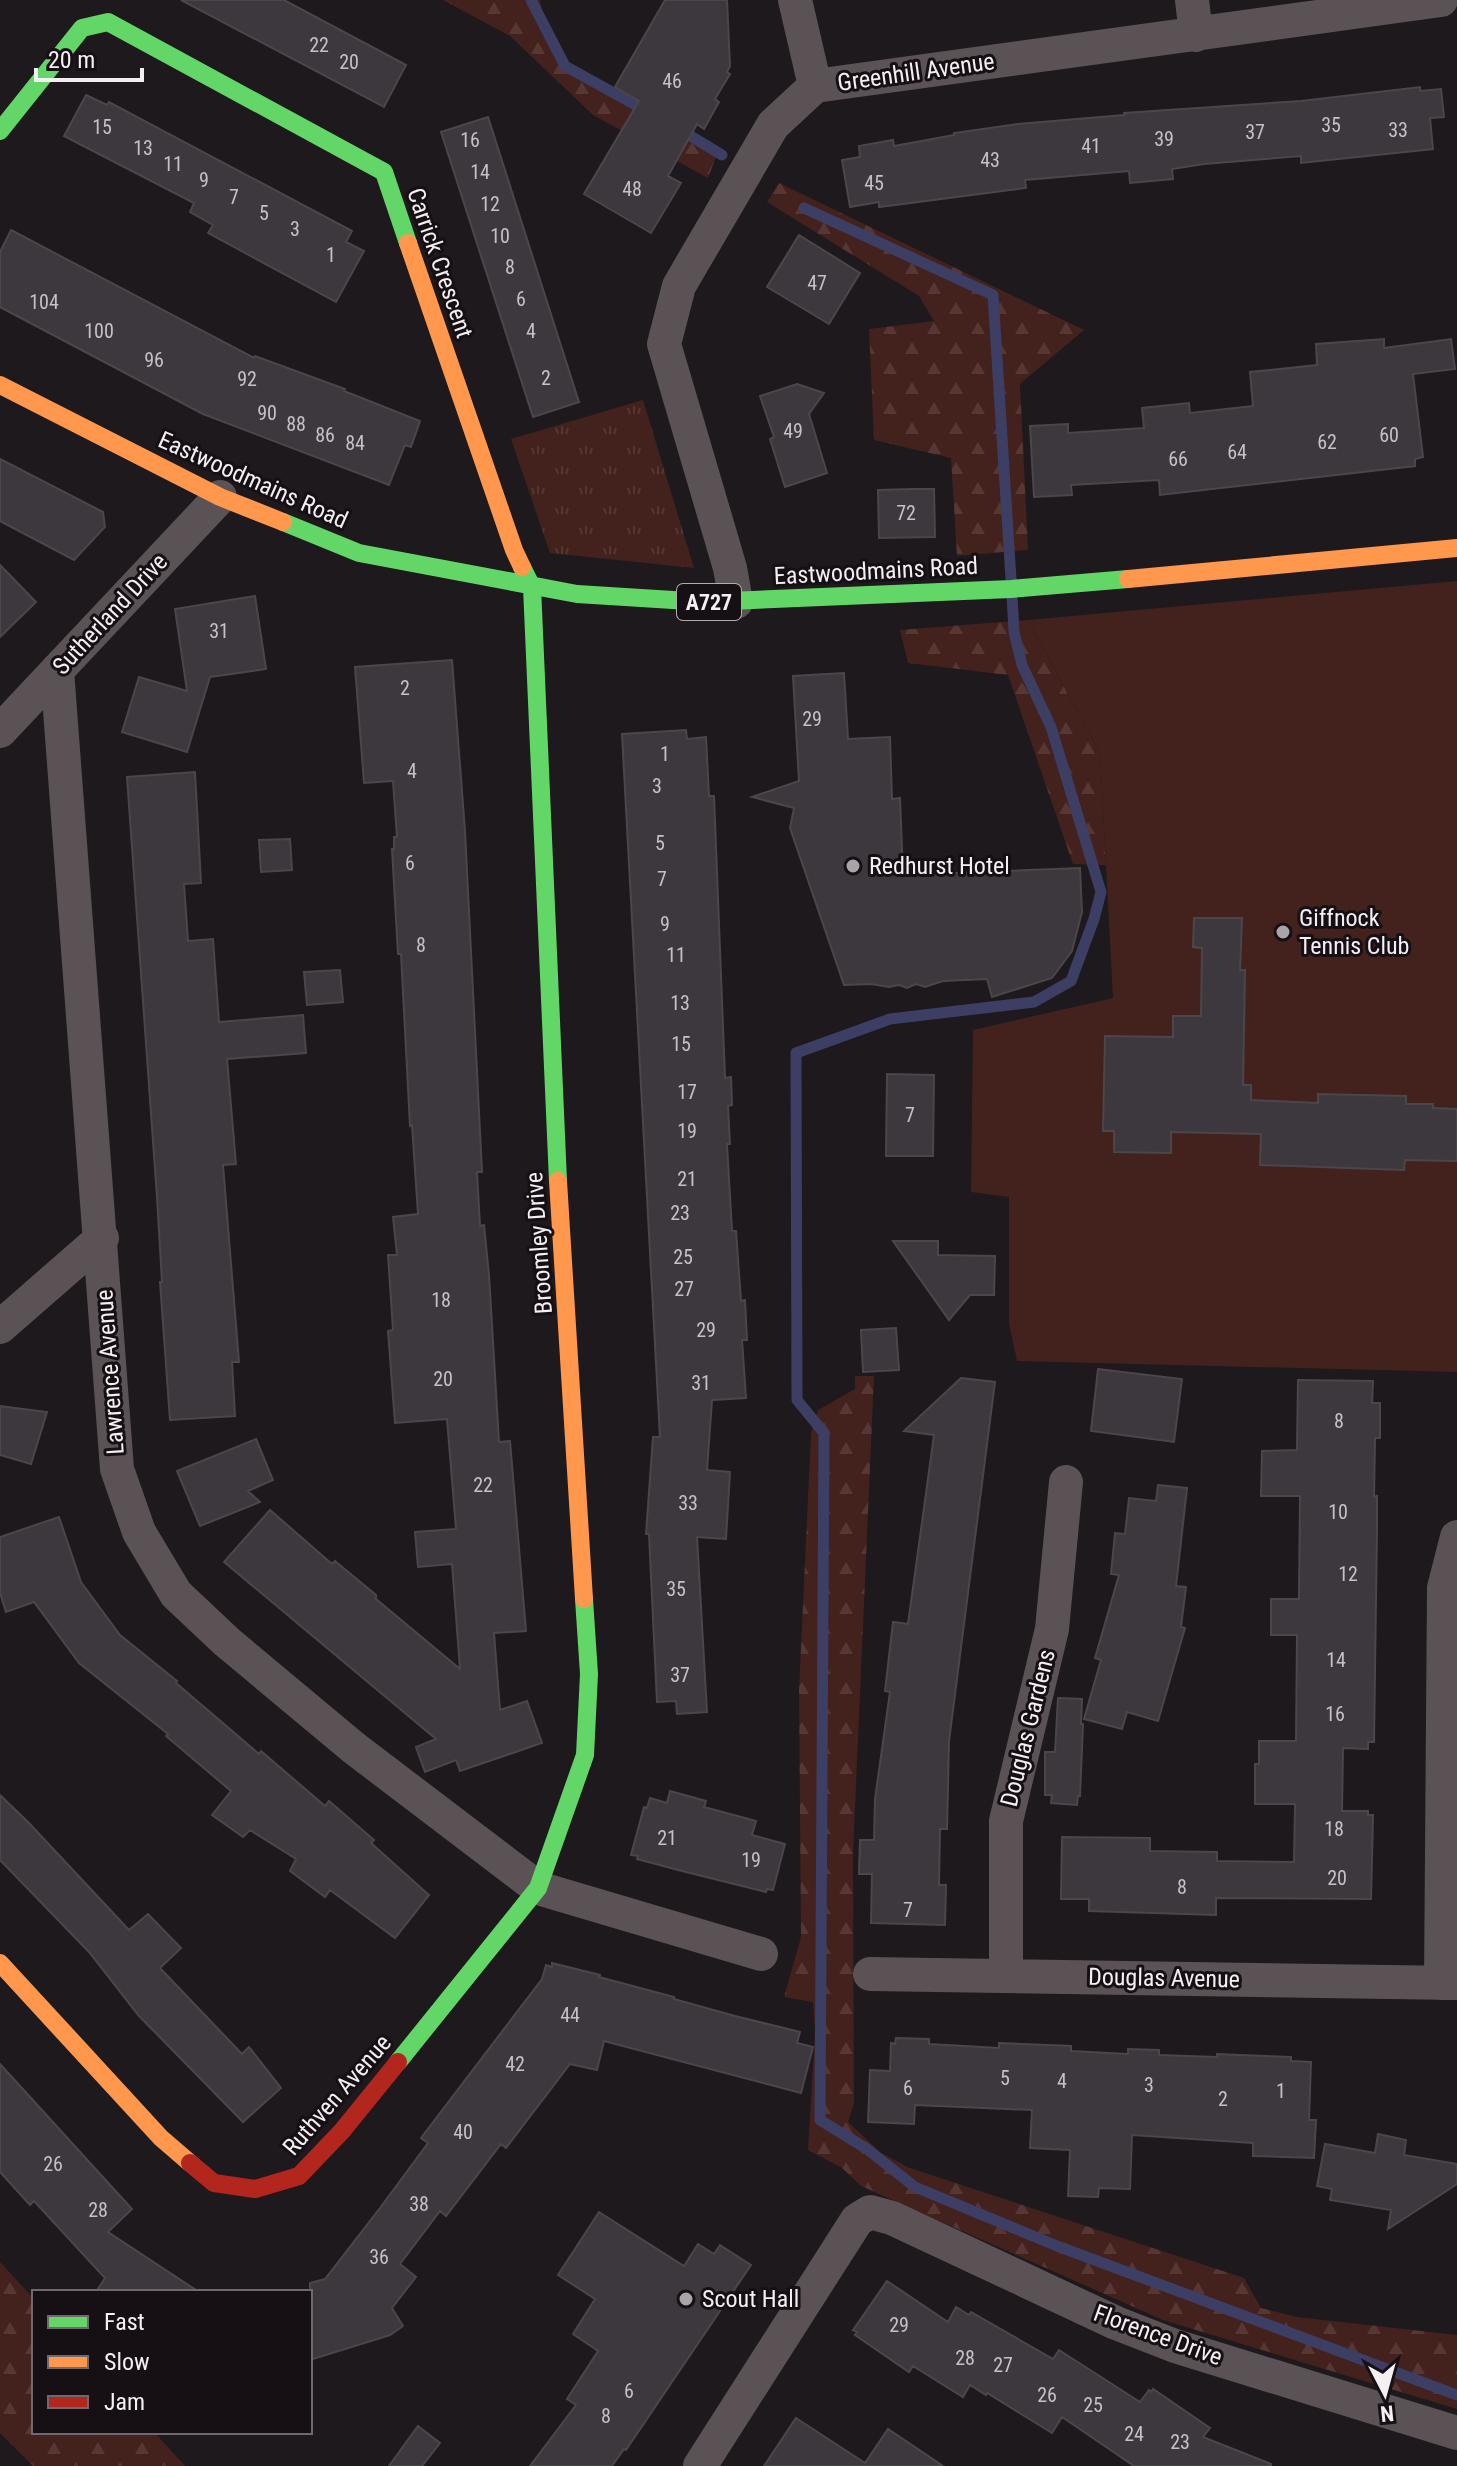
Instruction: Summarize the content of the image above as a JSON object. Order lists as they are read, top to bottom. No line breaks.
{"streets":{"street":["Greenhill Avenue","Carrick Crescent","Eastwoodmains Road","A727","Sutherland Drive","Broomley Drive","Lawrence Avenue","Douglas Gardens","Douglas Avenue","Ruthven Avenue","Florence Drive"]},"crossings":[["Greenhill Avenue","Eastwoodmains Road"],["Carrick Crescent","Eastwoodmains Road"],["Carrick Crescent","Broomley Drive"],["Eastwoodmains Road","Sutherland Drive"],["Eastwoodmains Road","Broomley Drive"],["Sutherland Drive","Lawrence Avenue"],["Broomley Drive","Lawrence Avenue"],["Broomley Drive","Ruthven Avenue"],["Lawrence Avenue","Ruthven Avenue"],["Douglas Gardens","Douglas Avenue"]],"places":["Redhurst Hotel","Giffnock Tennis Club","Scout Hall"],"house_numbers":["22","20","46","35","15","33","37","39","16","41","13","43","11","14","9","45","48","7","12","5","3","10","1","8","47","6","104","100","4","96","2","92","90","88","49","86","60","62","84","64","66","72","31","2","29","1","4","3","5","6","7","9","8","11","13","15","17","7","19","21","23","25","27","18","29","20","31","8","22","33","10","12","35","14","37","16","18","21","19","20","8","7","44","42","5","4","3","6","1","2","40","26","38","28","36","29","28","27","6","26","25","8","24","23"],"legend":["Fast","Slow","Jam"],"scale_bar":"20 m","north":"bottom"}
